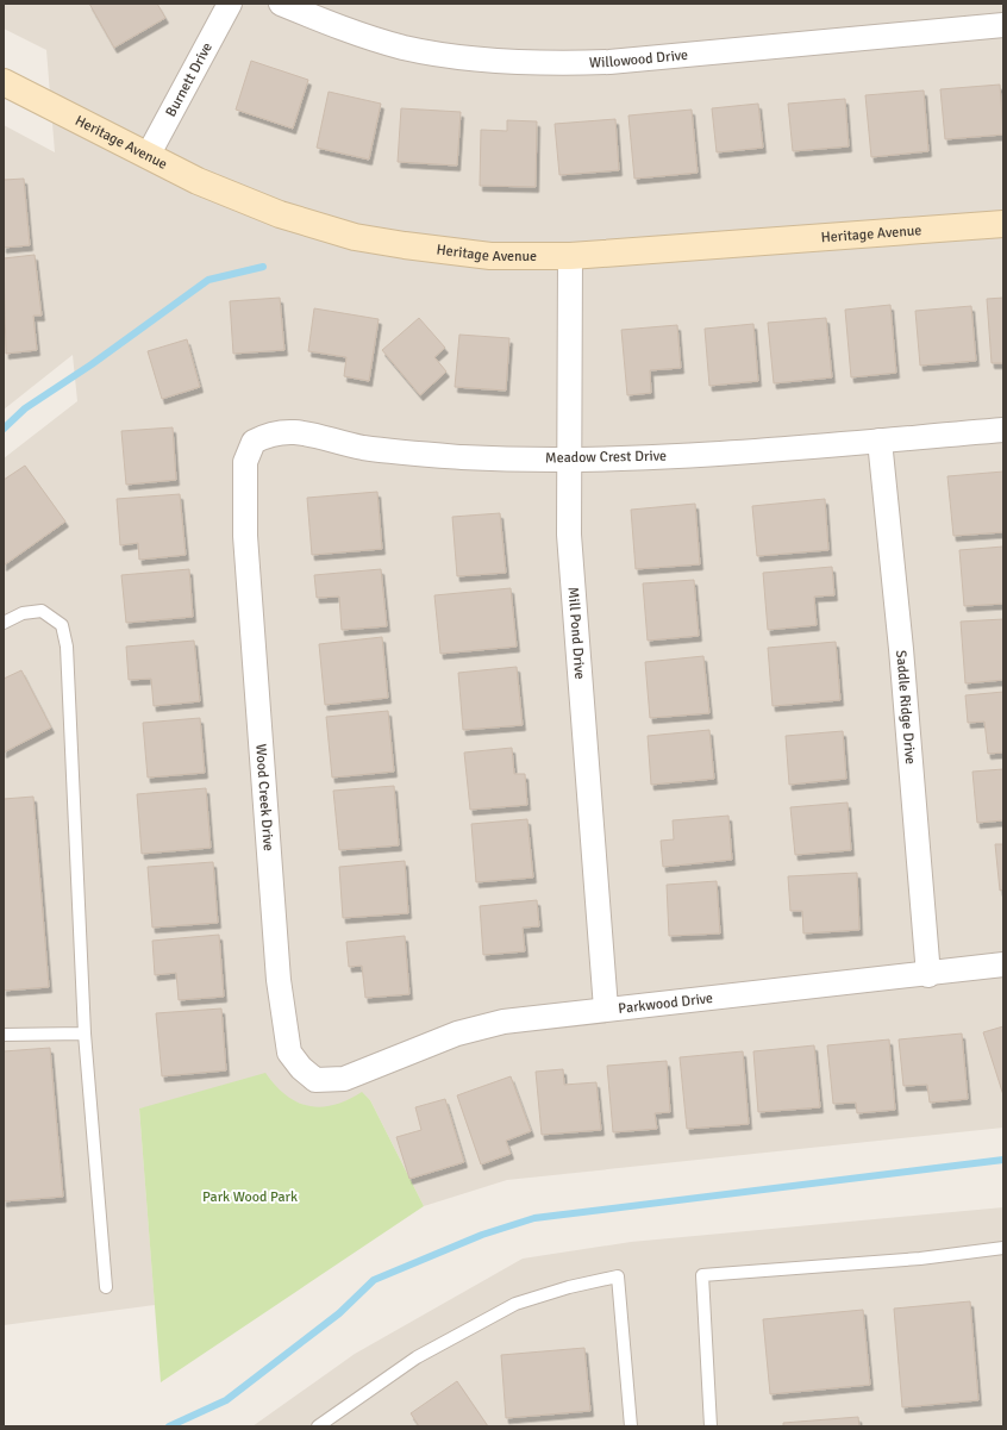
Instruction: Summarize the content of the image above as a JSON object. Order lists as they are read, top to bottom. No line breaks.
{"streets":{"street":["Willowood Drive","Burnett Drive","Heritage Avenue","Meadow Crest Drive","Mill Pond Drive","Saddle Ridge Drive","Wood Creek Drive","Parkwood Drive"]},"crossings":[["Burnett Drive","Heritage Avenue"],["Heritage Avenue","Mill Pond Drive"],["Meadow Crest Drive","Mill Pond Drive"],["Meadow Crest Drive","Saddle Ridge Drive"],["Meadow Crest Drive","Wood Creek Drive"],["Mill Pond Drive","Parkwood Drive"],["Saddle Ridge Drive","Parkwood Drive"],["Wood Creek Drive","Parkwood Drive"]],"parks":["Park Wood Park"]}
